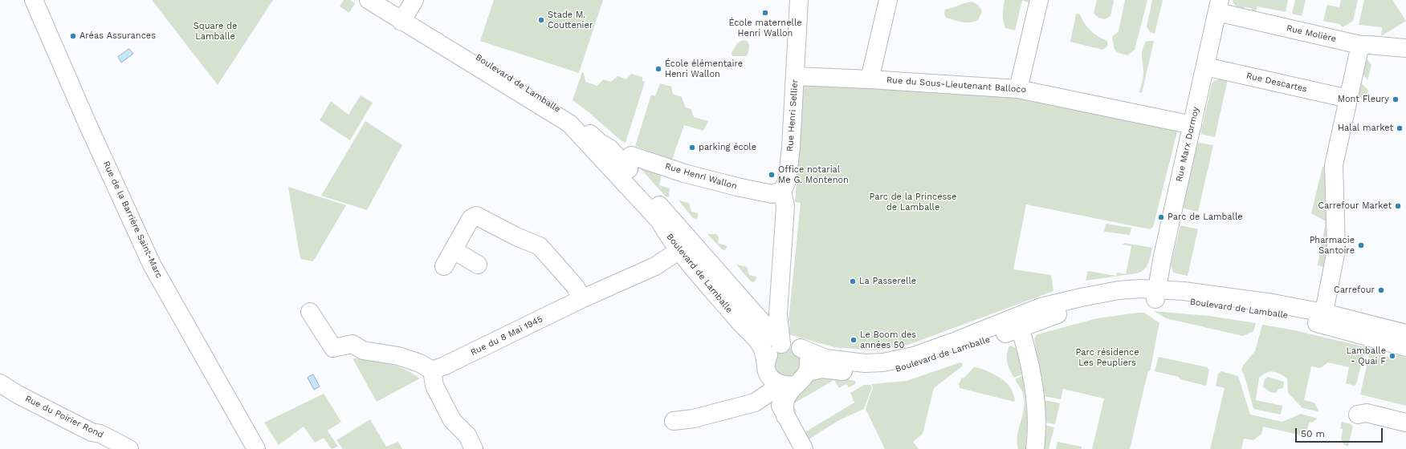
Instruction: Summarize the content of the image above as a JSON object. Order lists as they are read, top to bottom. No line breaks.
{"streets":{"street":["Rue Molière","Rue Descartes","Boulevard de Lamballe","Rue du Sous-Lieutenant Balloco","Rue Henri Sellier","Rue Marx Dormoy","Rue Henri Wallon","Rue de la Barrière Saint-Marc","Rue du 8 Mai 1945","Rue du Poirier Rond"]},"crossings":[["Rue Molière","Rue Marx Dormoy"],["Rue Descartes","Rue Marx Dormoy"],["Boulevard de Lamballe","Rue Marx Dormoy"],["Boulevard de Lamballe","Rue Henri Wallon"],["Boulevard de Lamballe","Rue du 8 Mai 1945"],["Rue du Sous-Lieutenant Balloco","Rue Henri Sellier"],["Rue du Sous-Lieutenant Balloco","Rue Marx Dormoy"],["Rue Henri Sellier","Rue Henri Wallon"]],"parks":["Square de Lamballe","Parc de la Princesse de Lamballe","Parc résidence Les Peupliers"],"places":["École maternelle Henri Wallon","Stade M. Couttenier","Aréas Assurances","École élémentaire Henri Wallon","Mont Fleury","Halal market","parking école","Office notarial Me G. Montenon","Carrefour Market","Parc de Lamballe","Pharmacie Santoire","La Passerelle","Carrefour","Le Boom des années 50","Lamballe - Quai F"],"scale_bar":"50 m"}
